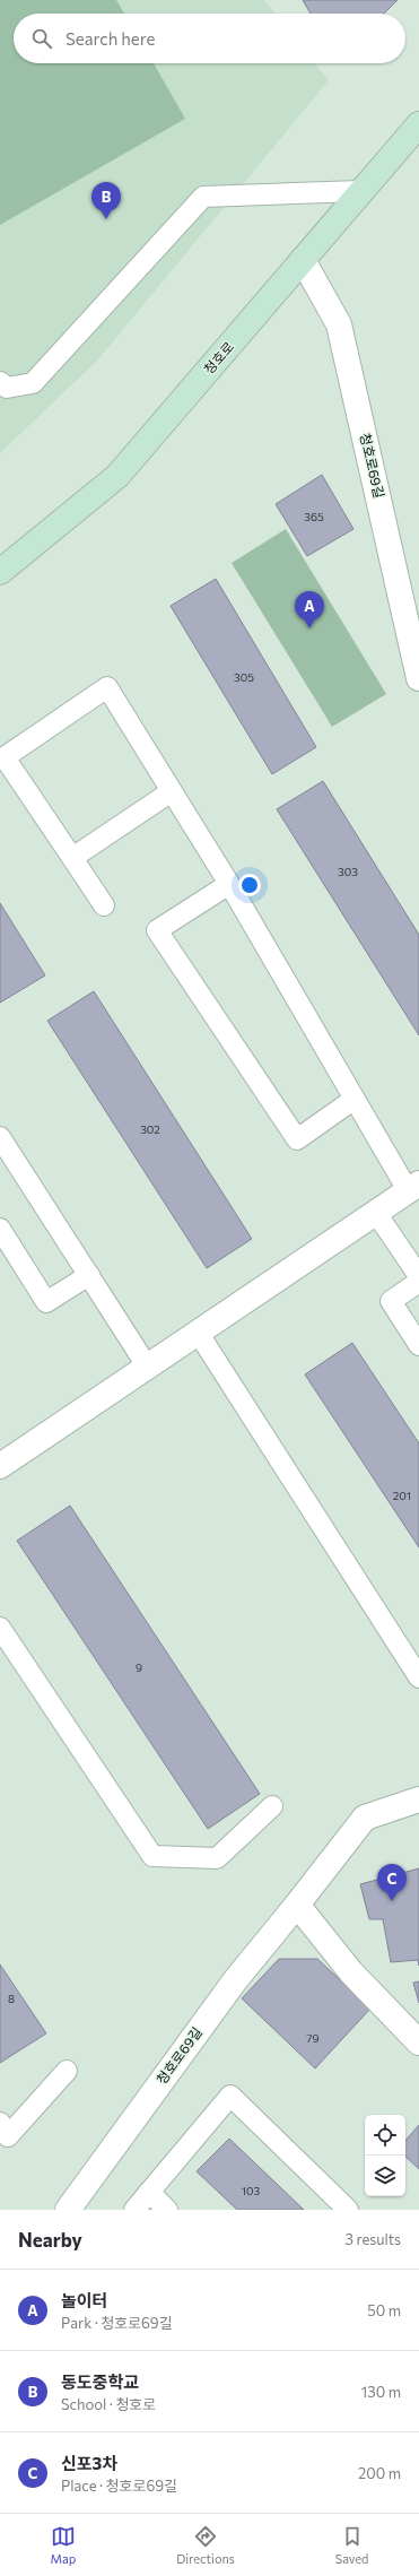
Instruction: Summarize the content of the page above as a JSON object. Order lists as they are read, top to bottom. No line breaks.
{"streets":{"main road":["청호로"],"street":["청호로69길"]},"crossings":[["청호로","청호로69길"]],"house_numbers":["365","305","303","302","201","9","8","79","103"],"page":{"search":"Search here","pins":["B","A","C"],"heading":["Nearby","3 results"],"list":[{"mark":"A","name":"놀이터","note":"Park · 청호로69길","value":"50 m"},{"mark":"B","name":"동도중학교","note":"School · 청호로","value":"130 m"},{"mark":"C","name":"신포3차","note":"Place · 청호로69길","value":"200 m"}],"nav":["Map","Directions","Saved"]}}
